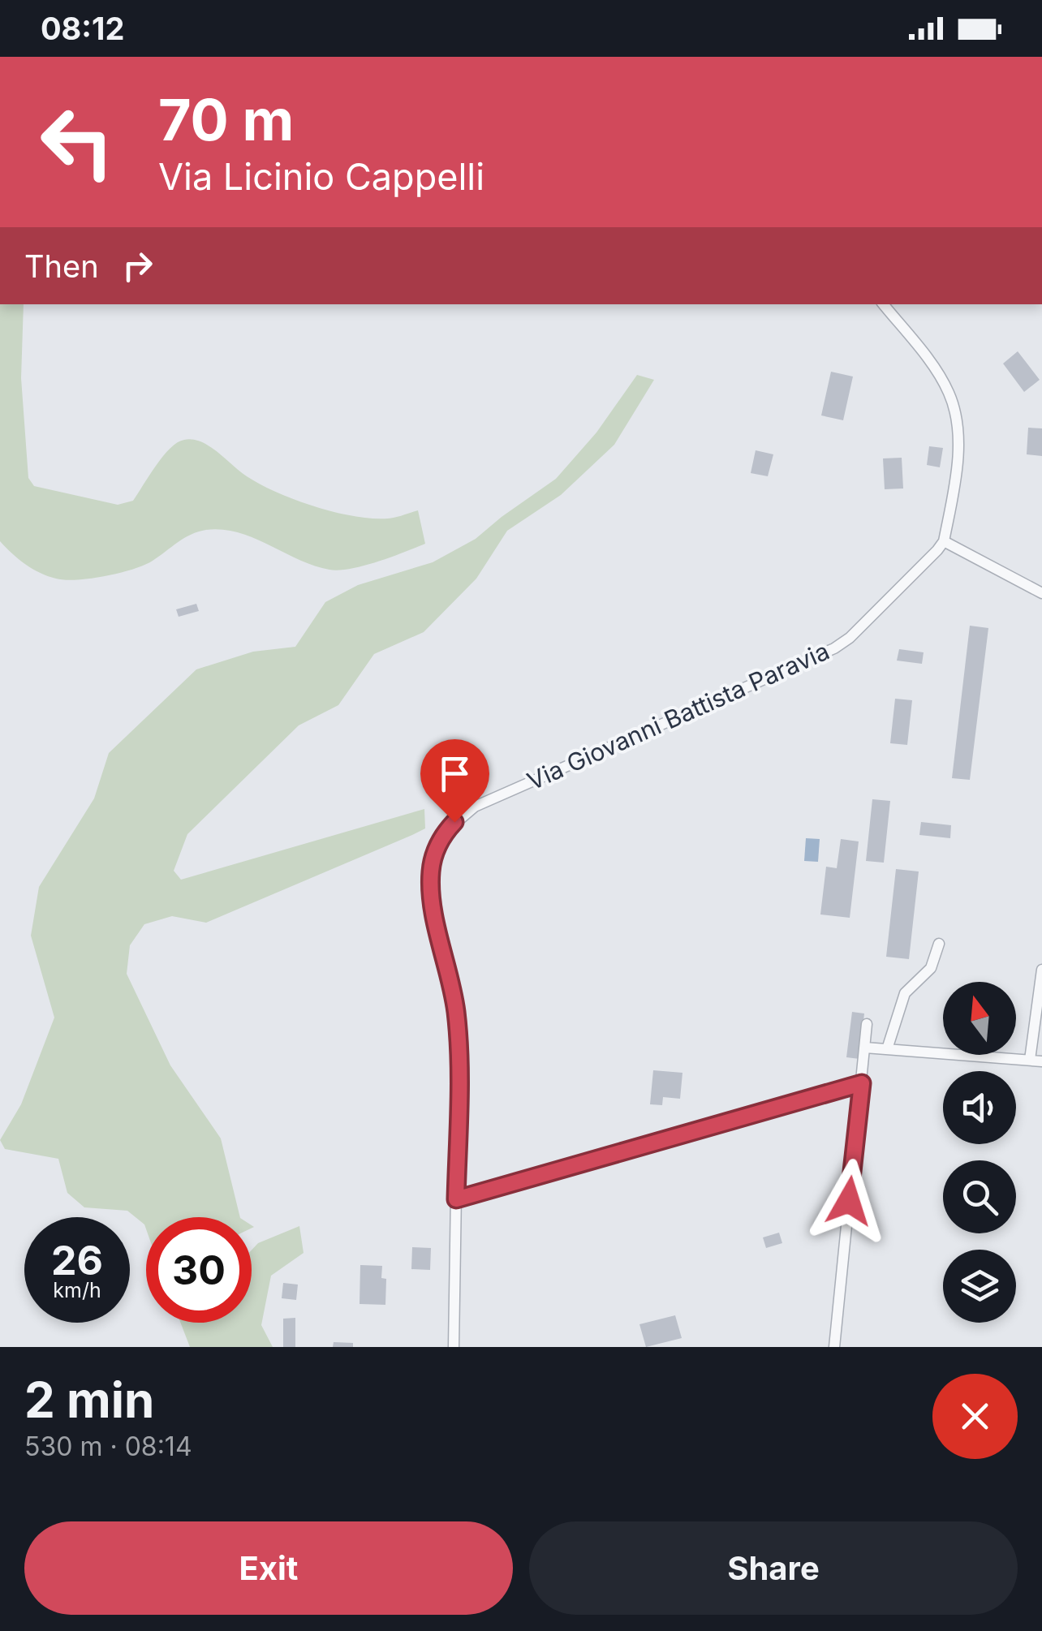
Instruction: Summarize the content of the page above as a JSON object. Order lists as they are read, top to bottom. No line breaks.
{"streets":{"street":["Via Giovanni Battista Paravia"]},"north":"top","page":{"status":"08:12","turn":["70 m","Via Licinio Cappelli"],"then":"Then","speed":"26 km/h","limit":"30","heading":["2 min","530 m · 08:14"],"buttons":["Exit","Share"]}}
